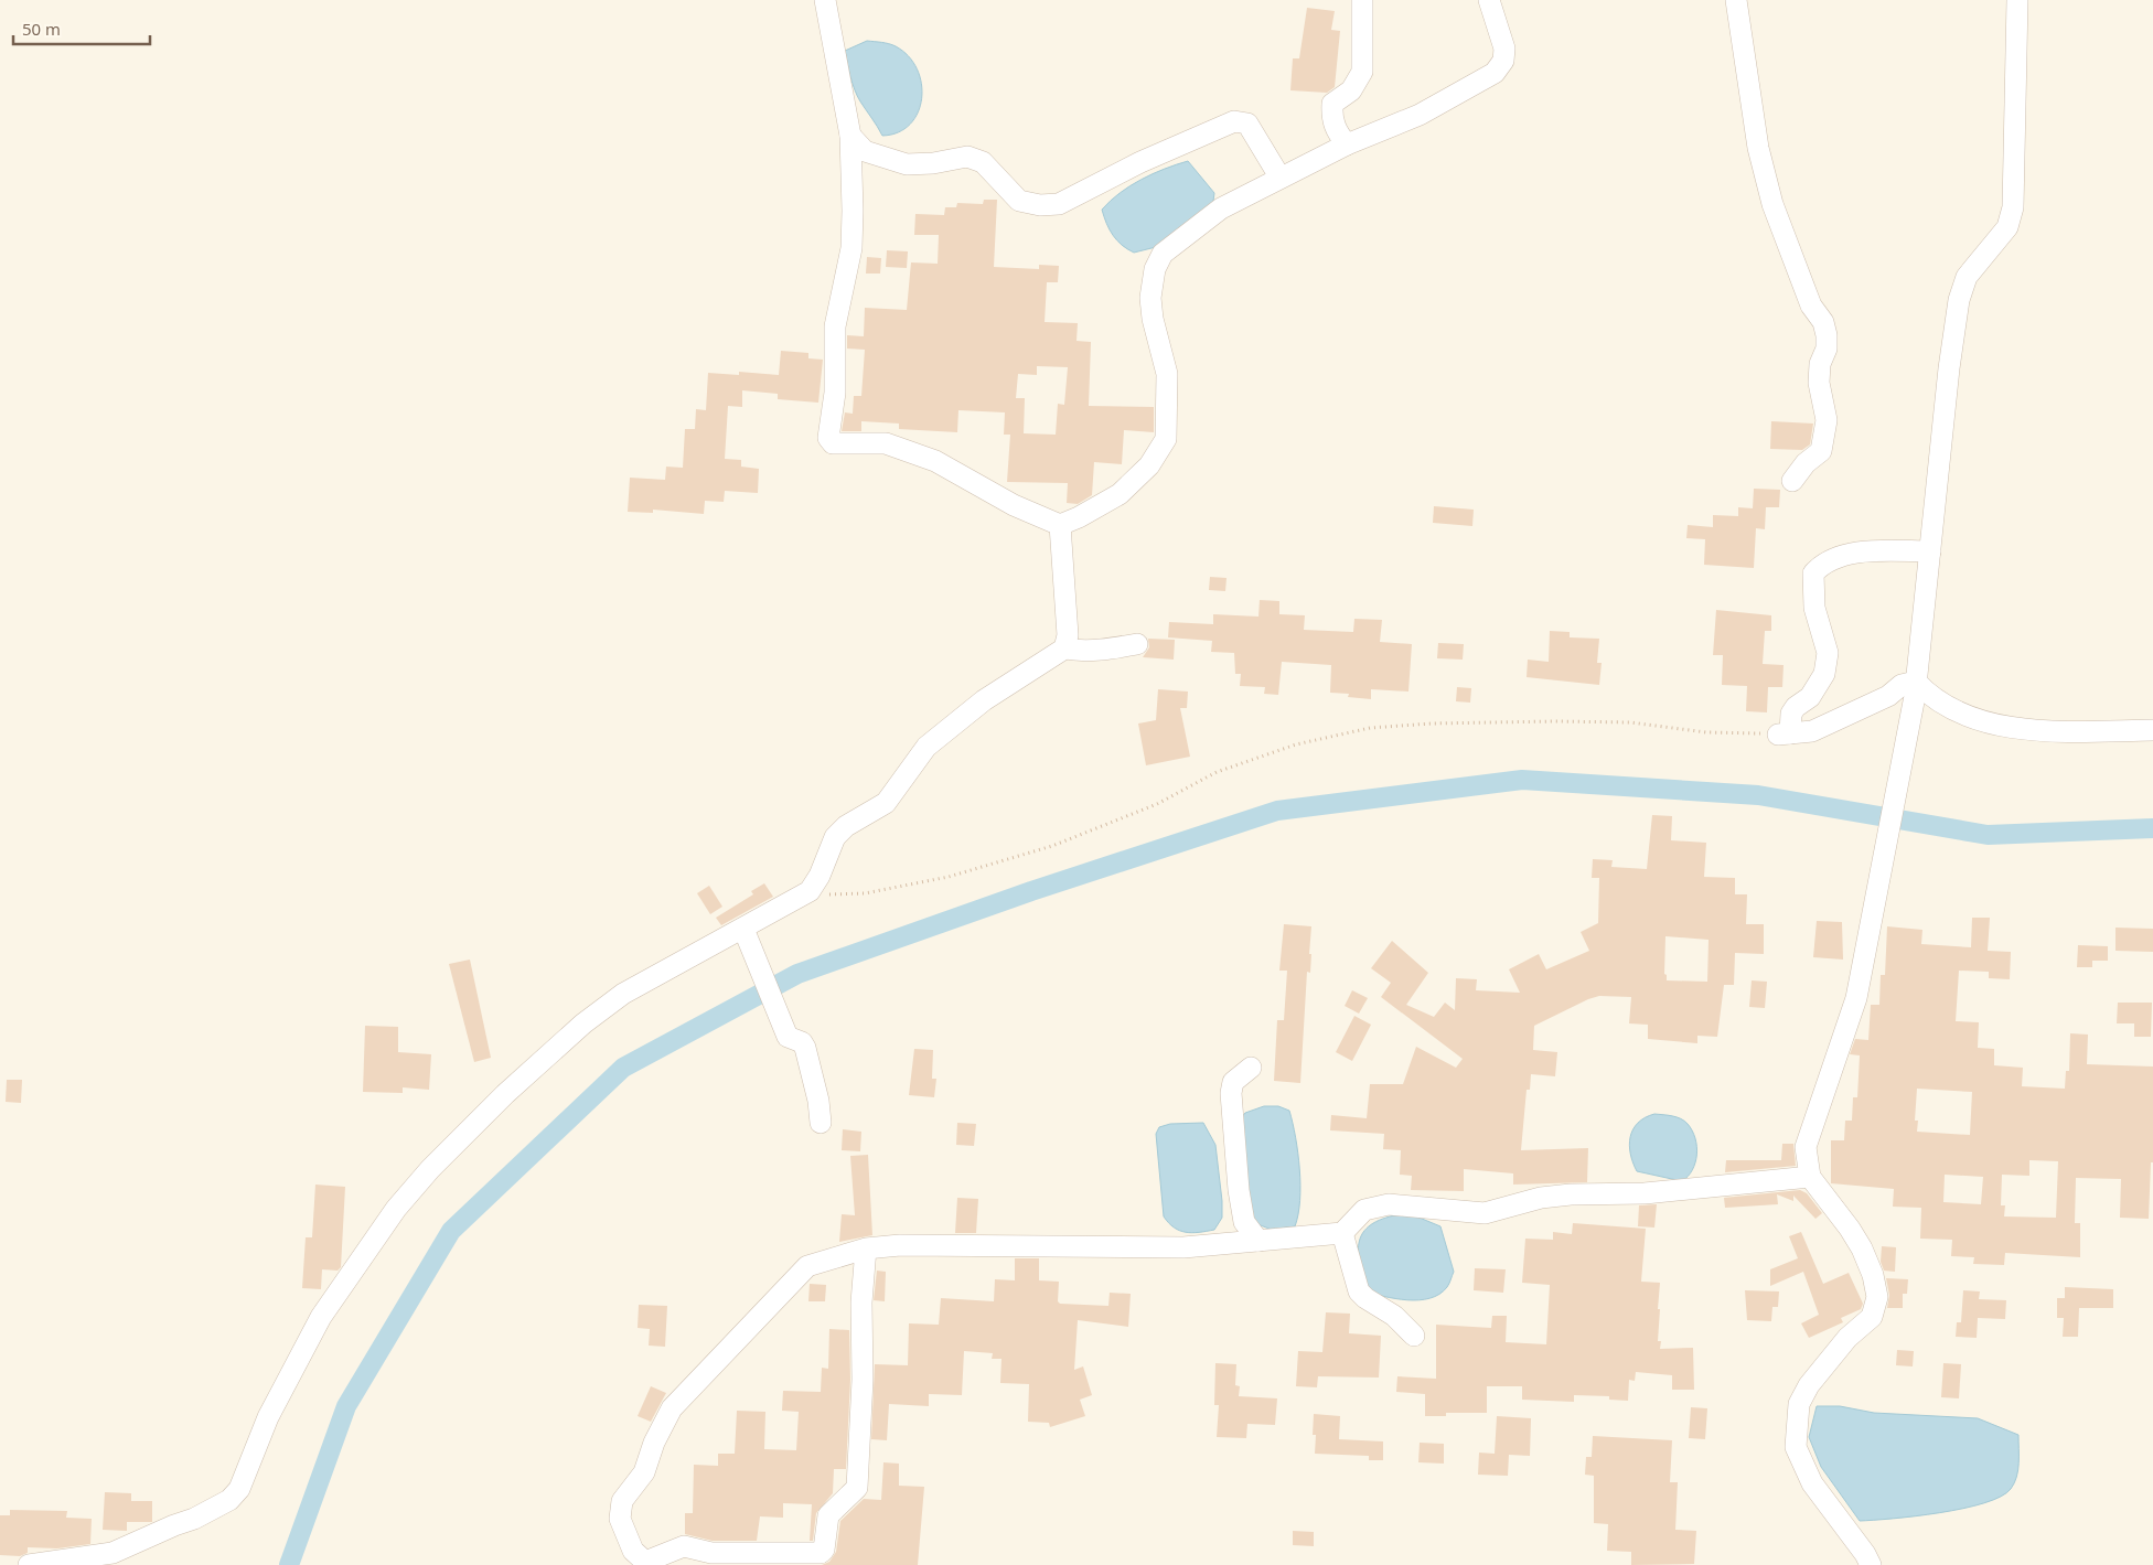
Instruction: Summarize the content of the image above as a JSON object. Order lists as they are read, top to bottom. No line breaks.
{"scale_bar":"50 m"}
